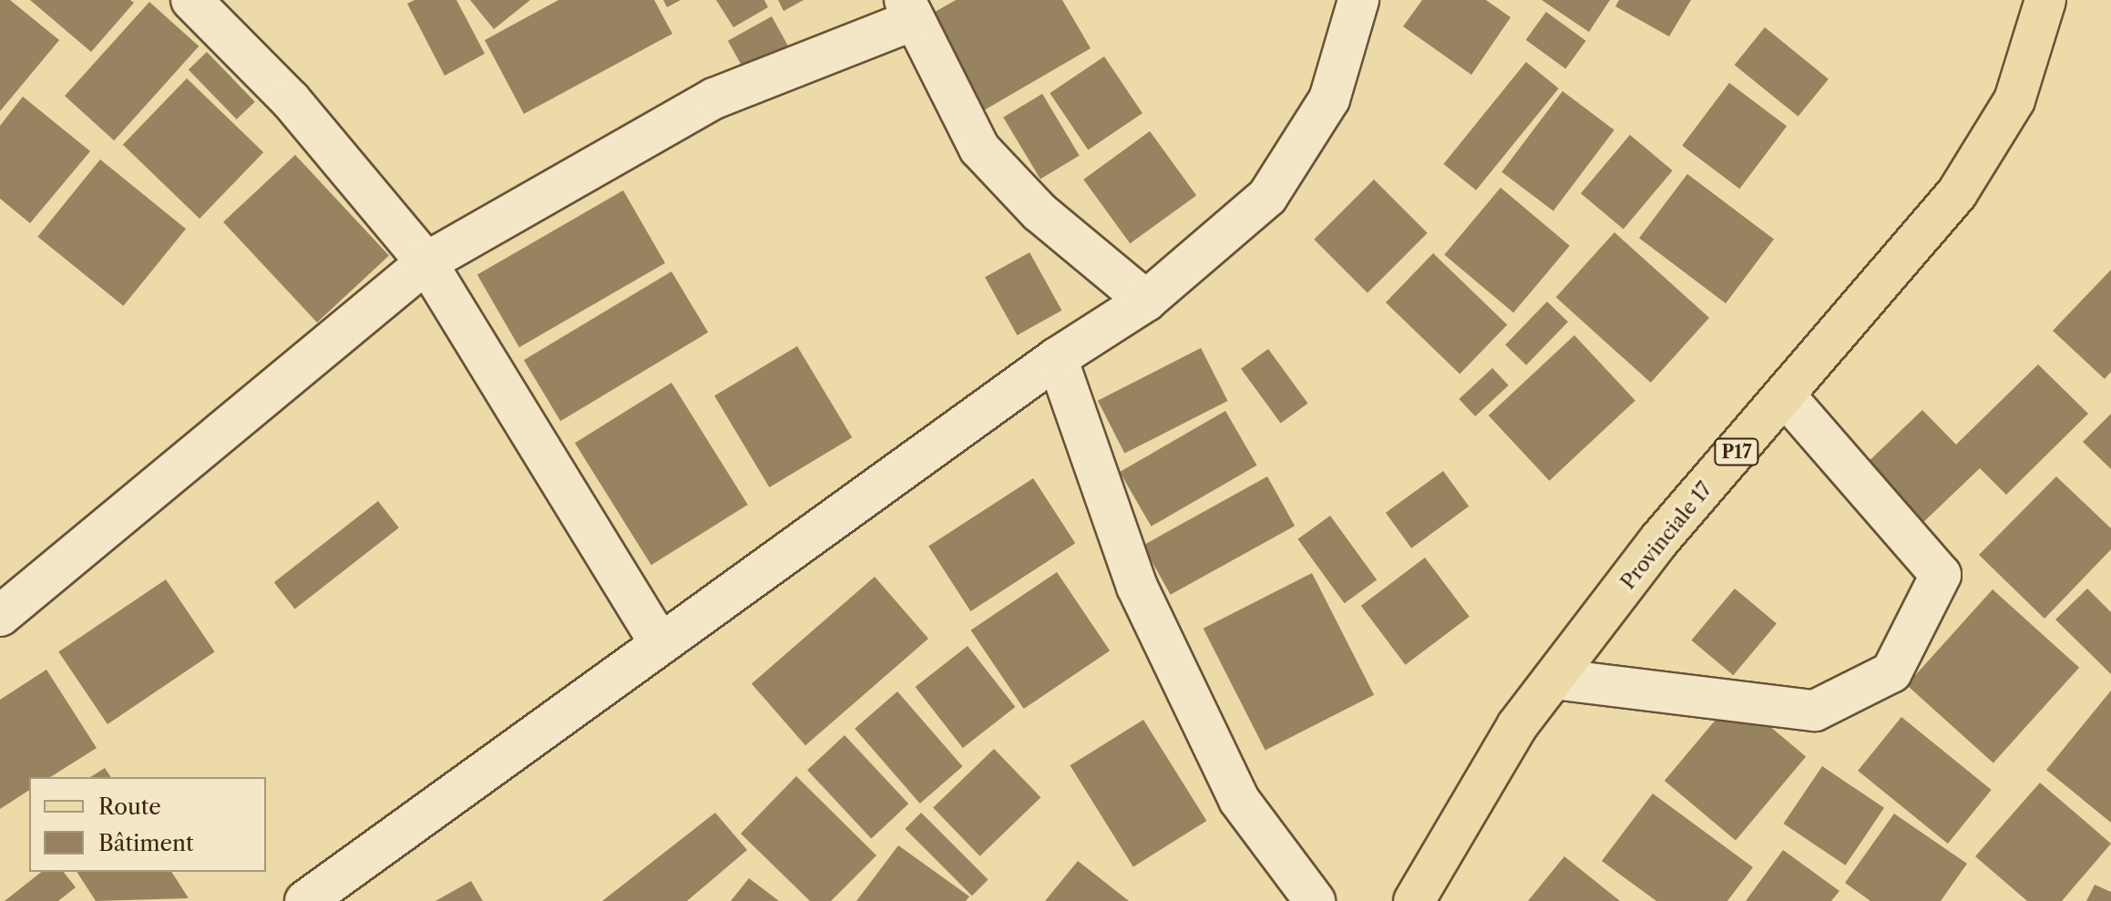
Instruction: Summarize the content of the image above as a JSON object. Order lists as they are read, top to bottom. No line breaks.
{"streets":{"main road":["P17","Provinciale 17"]},"legend":["Route","Bâtiment"]}
